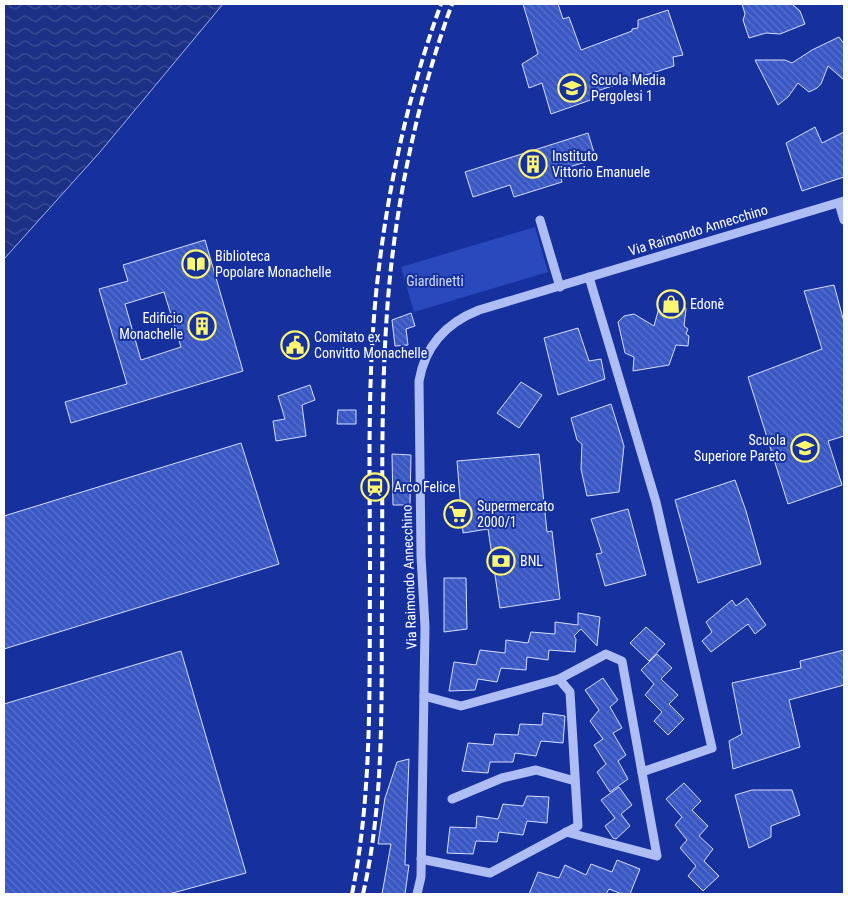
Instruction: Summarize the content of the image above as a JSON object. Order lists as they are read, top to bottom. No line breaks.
{"streets":{"street":["Via Raimondo Annecchino"]},"parks":["Giardinetti"],"places":{"school or university":["Scuola Media Pergolesi 1","Scuola Superiore Pareto"],"building":["Instituto Vittorio Emanuele","Edificio Monachelle"],"library":["Biblioteca Popolare Monachelle"],"shop":["Edonè"],"public building":["Comitato ex Convitto Monachelle"],"station":["Arco Felice"],"supermarket":["Supermercato 2000/1"],"bank":["BNL"]}}
